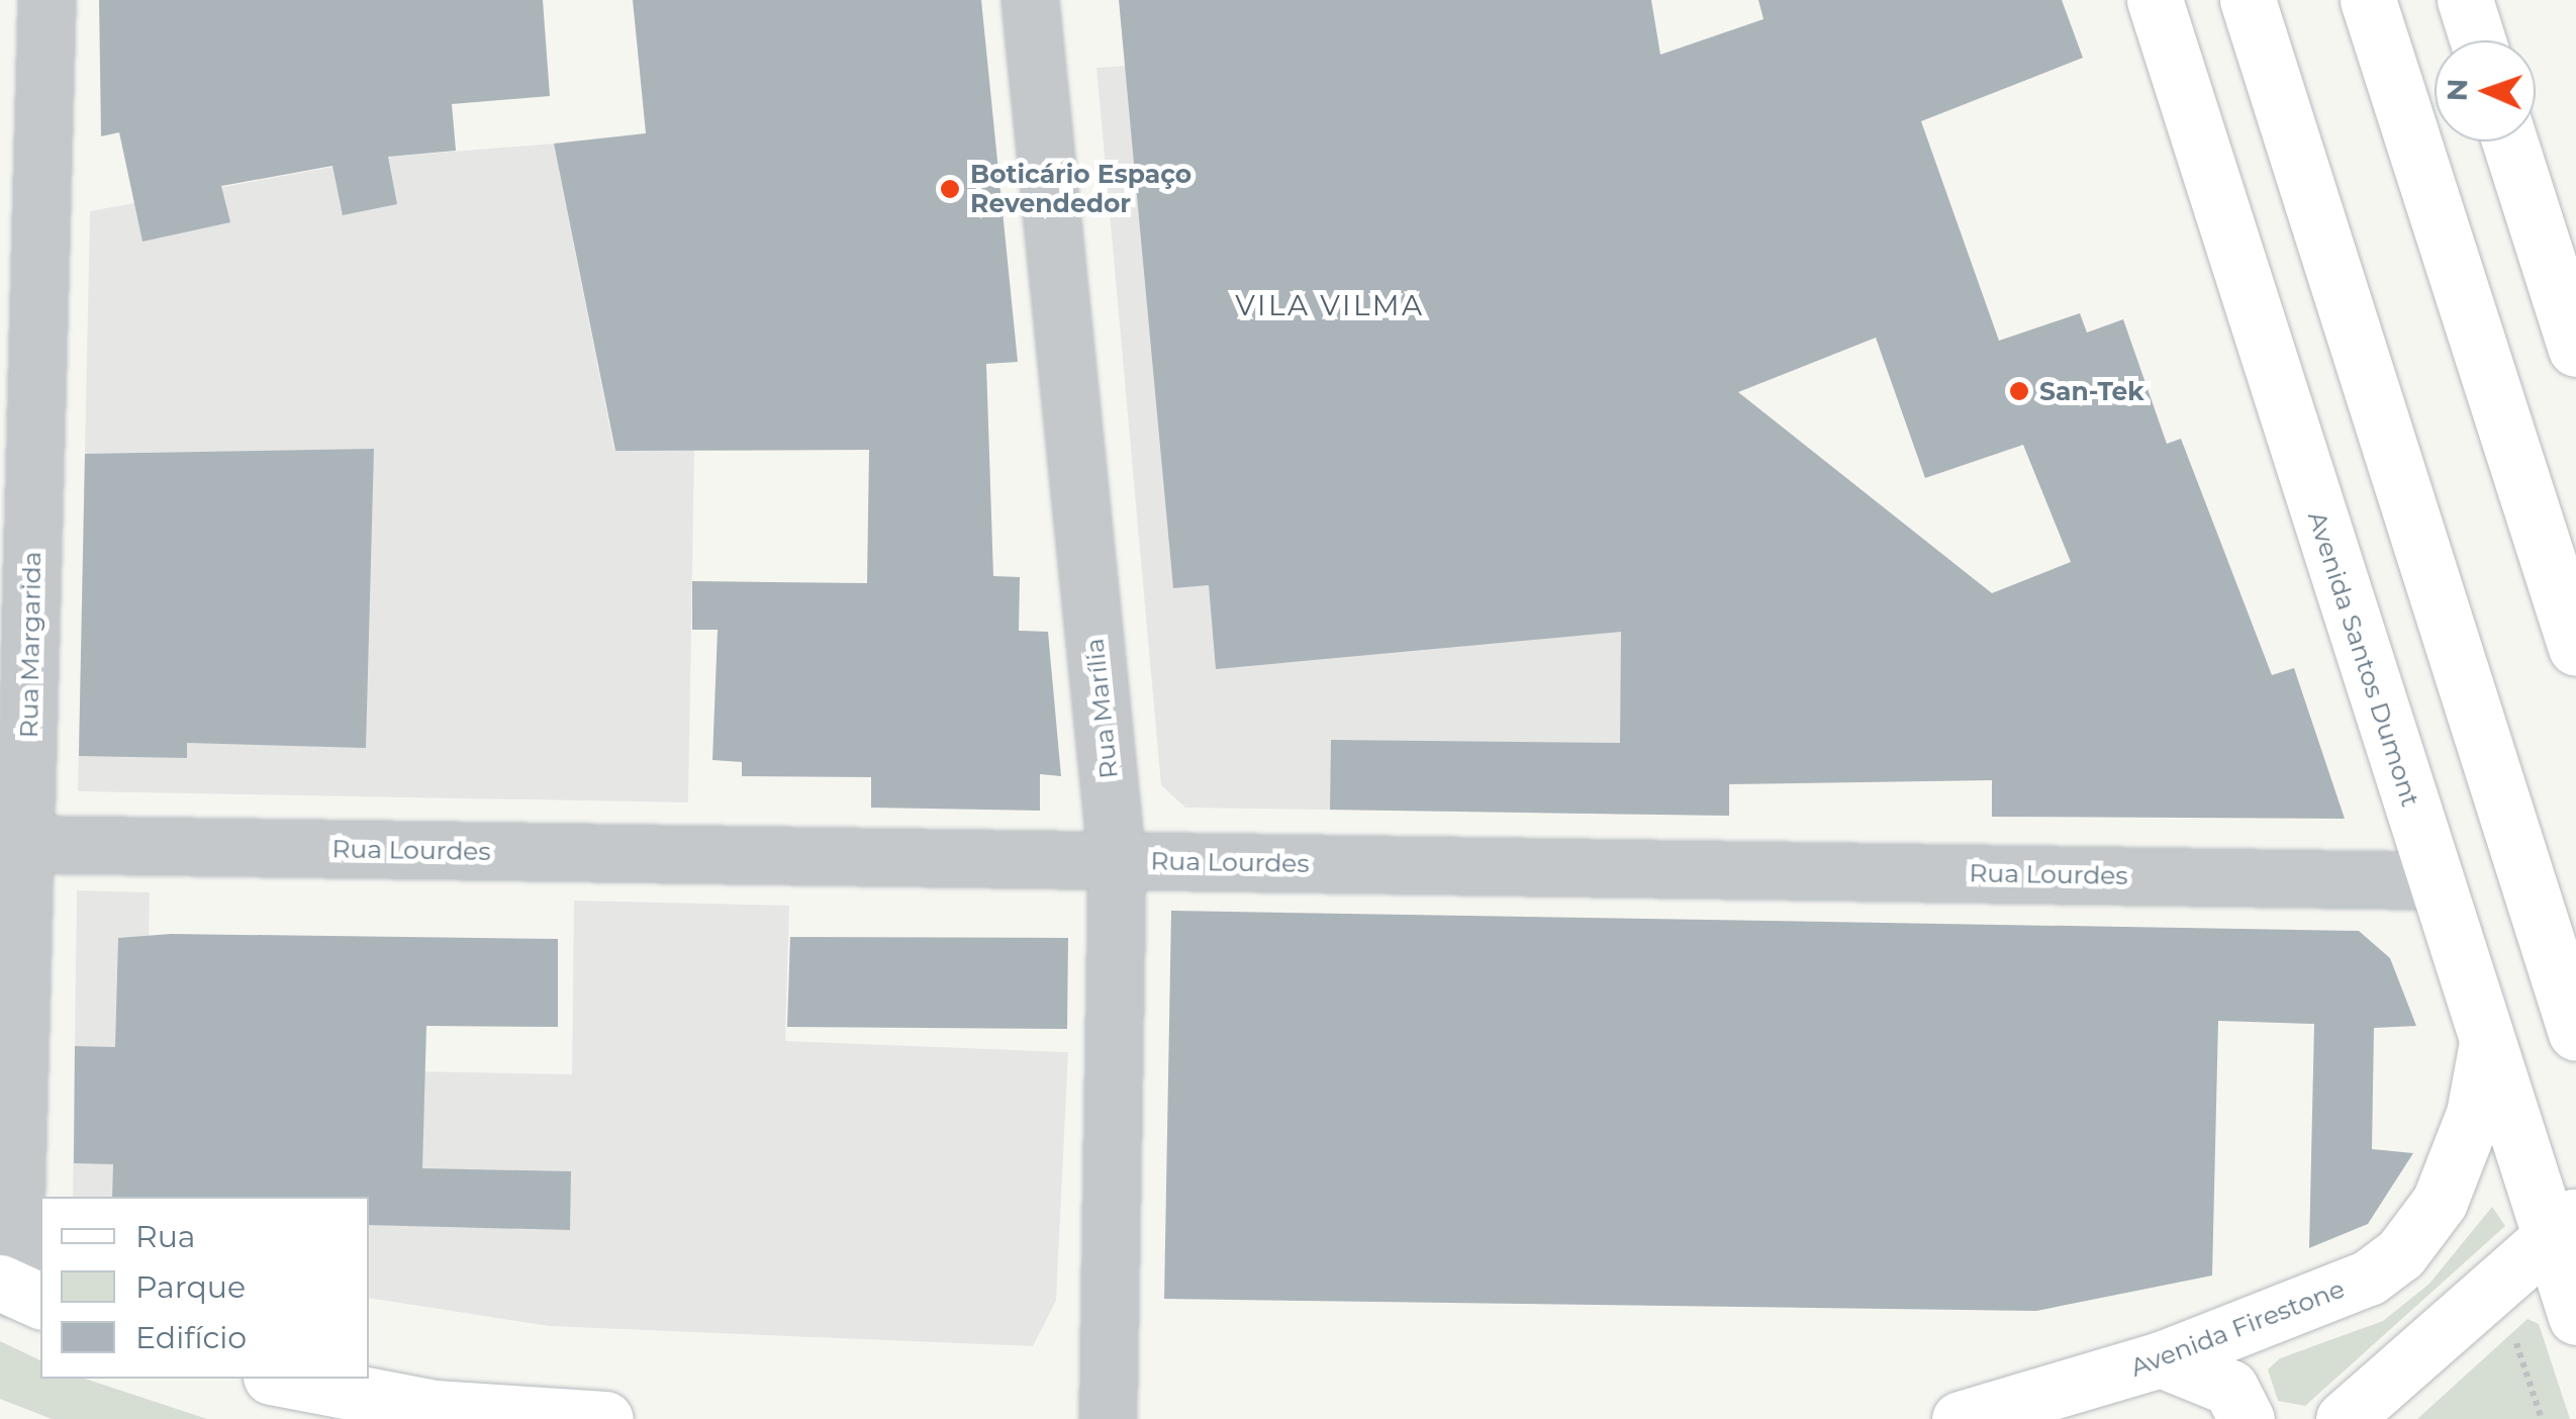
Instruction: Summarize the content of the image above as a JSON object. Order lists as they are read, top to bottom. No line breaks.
{"streets":{"main road":["Avenida Santos Dumont","Avenida Firestone"],"street":["Rua Margarida","Rua Marília","Rua Lourdes"]},"crossings":[["Rua Margarida","Rua Lourdes"],["Avenida Santos Dumont","Rua Lourdes"],["Avenida Santos Dumont","Avenida Firestone"],["Rua Marília","Rua Lourdes"]],"districts":["VILA VILMA"],"places":["Boticário Espaço Revendedor","San-Tek"],"legend":["Rua","Parque","Edifício"],"north":"left"}
